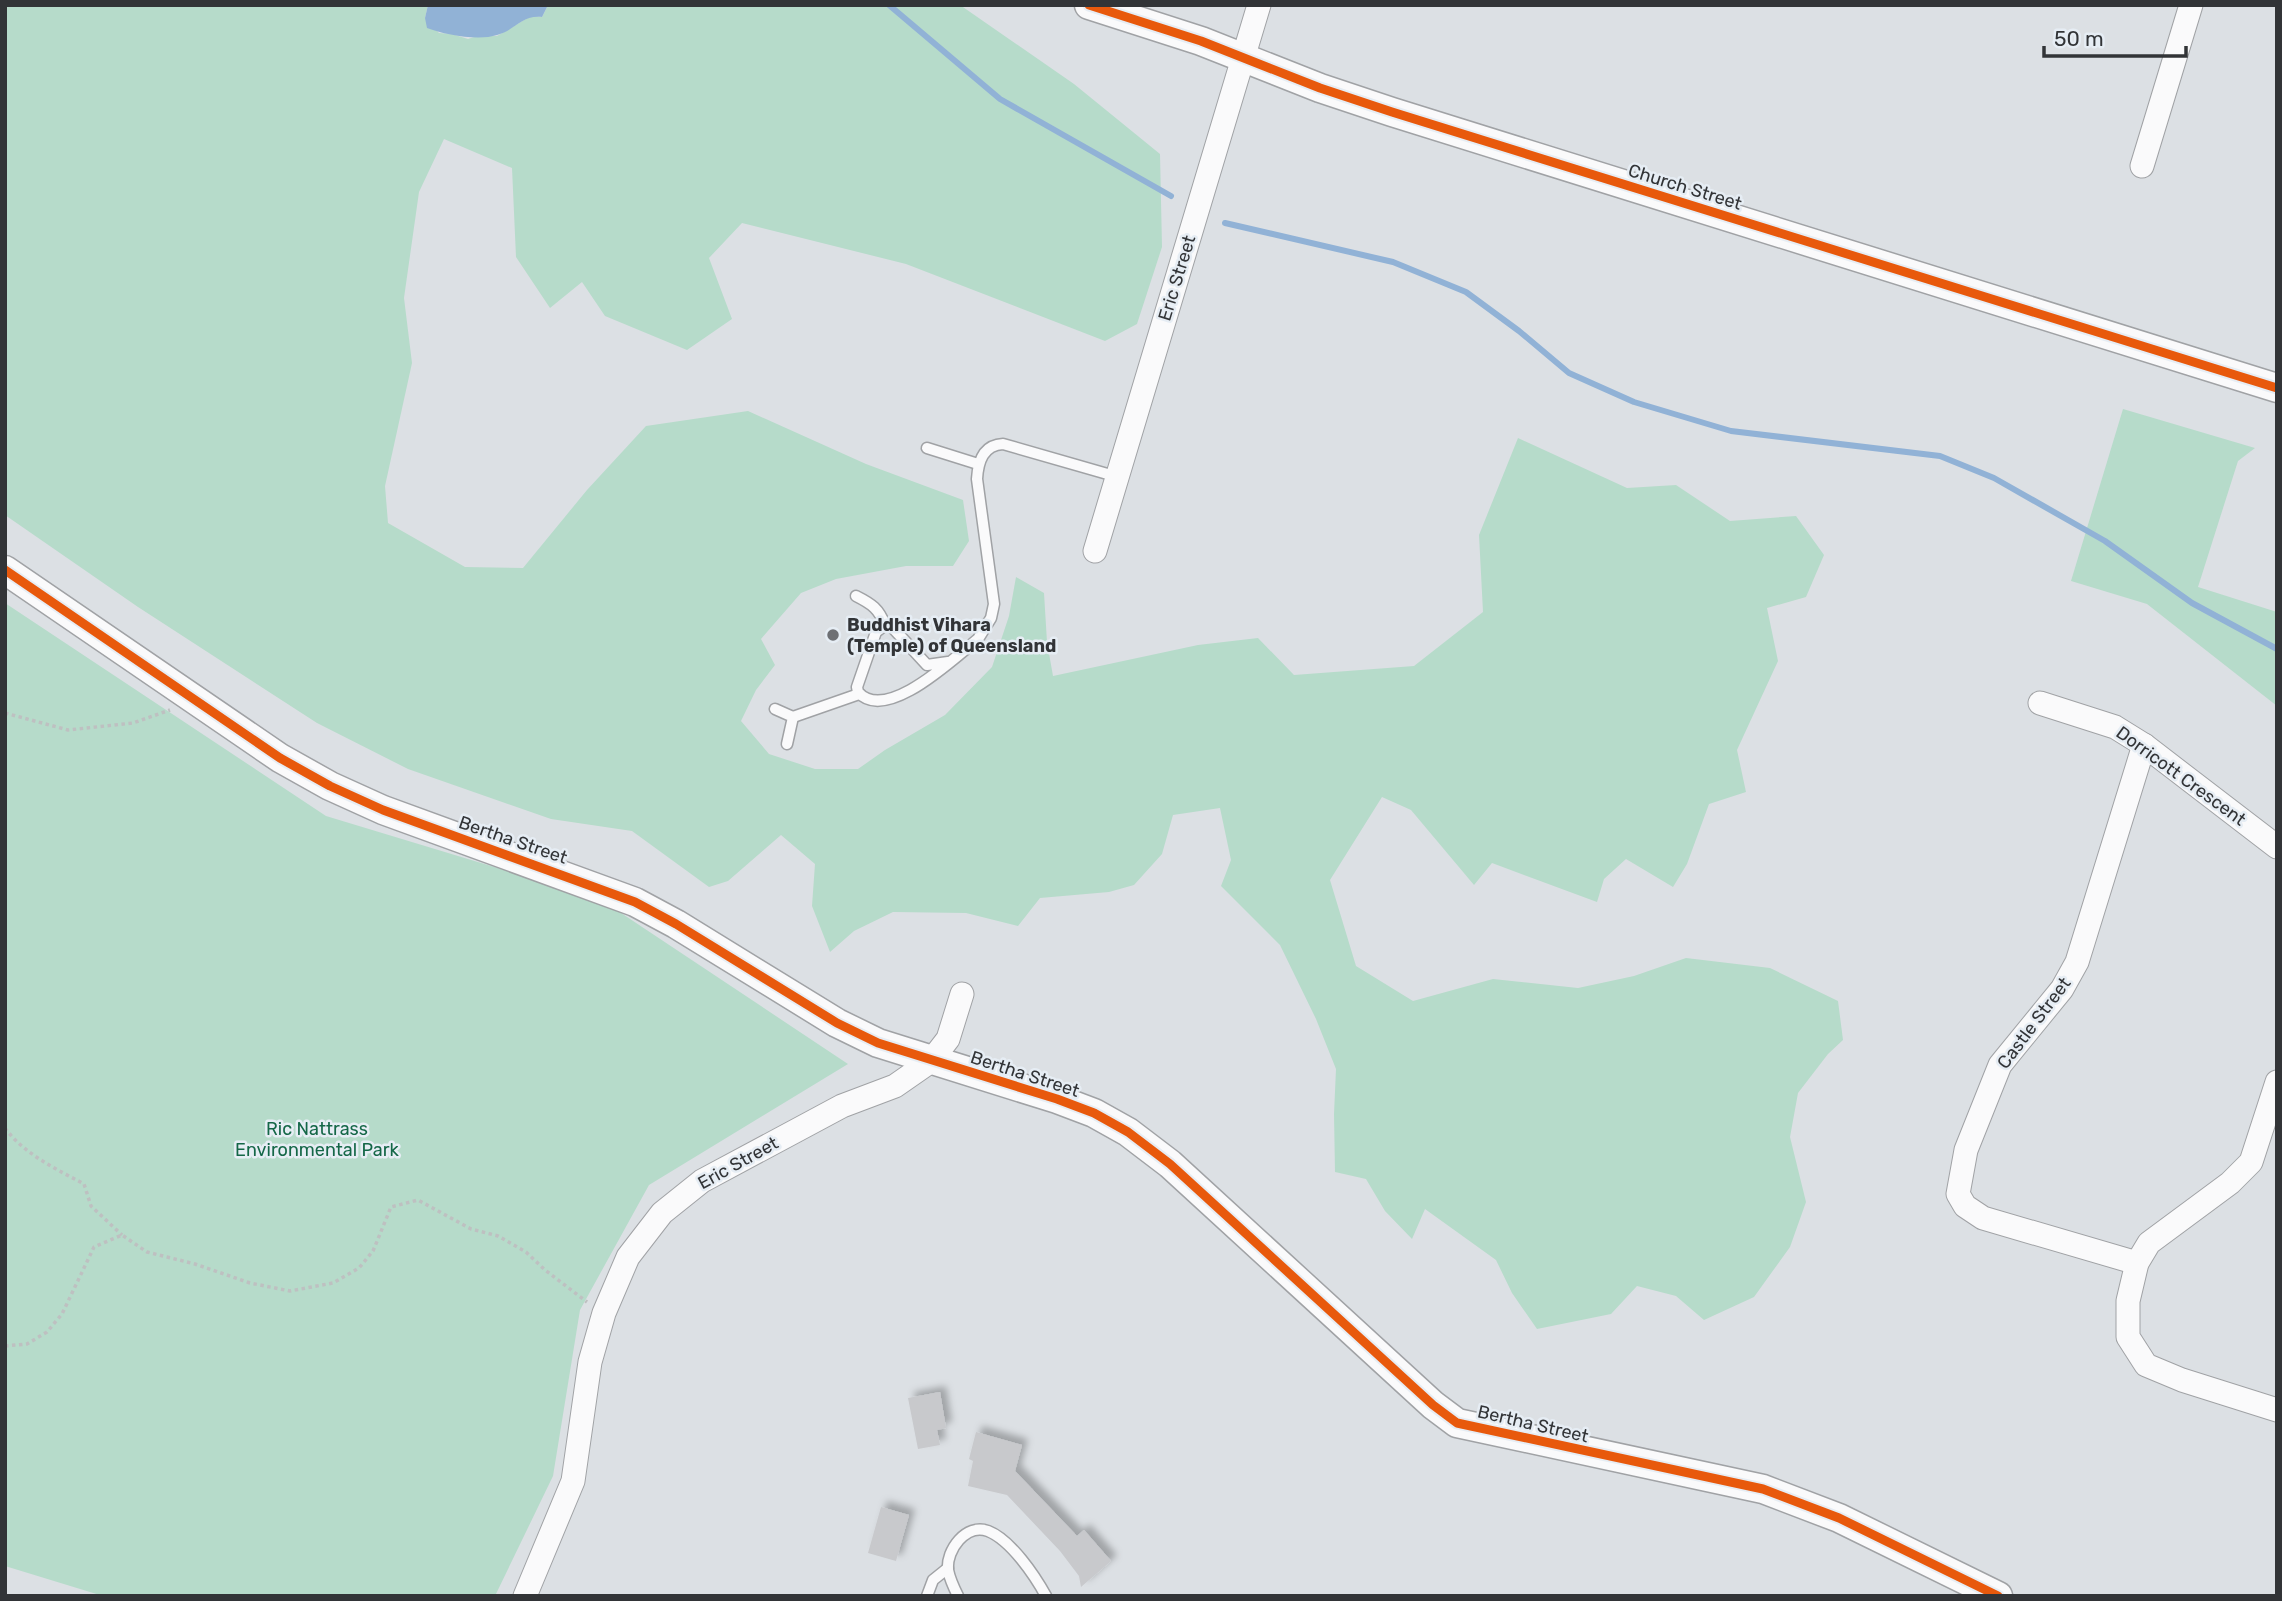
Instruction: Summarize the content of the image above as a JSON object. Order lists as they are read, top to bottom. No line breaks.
{"streets":{"street":["Church Street","Eric Street","Dorricott Crescent","Bertha Street","Castle Street"]},"crossings":[["Church Street","Eric Street"],["Eric Street","Bertha Street"],["Dorricott Crescent","Castle Street"]],"parks":["Ric Nattrass Environmental Park"],"places":["Buddhist Vihara (Temple) of Queensland"],"scale_bar":"50 m"}
